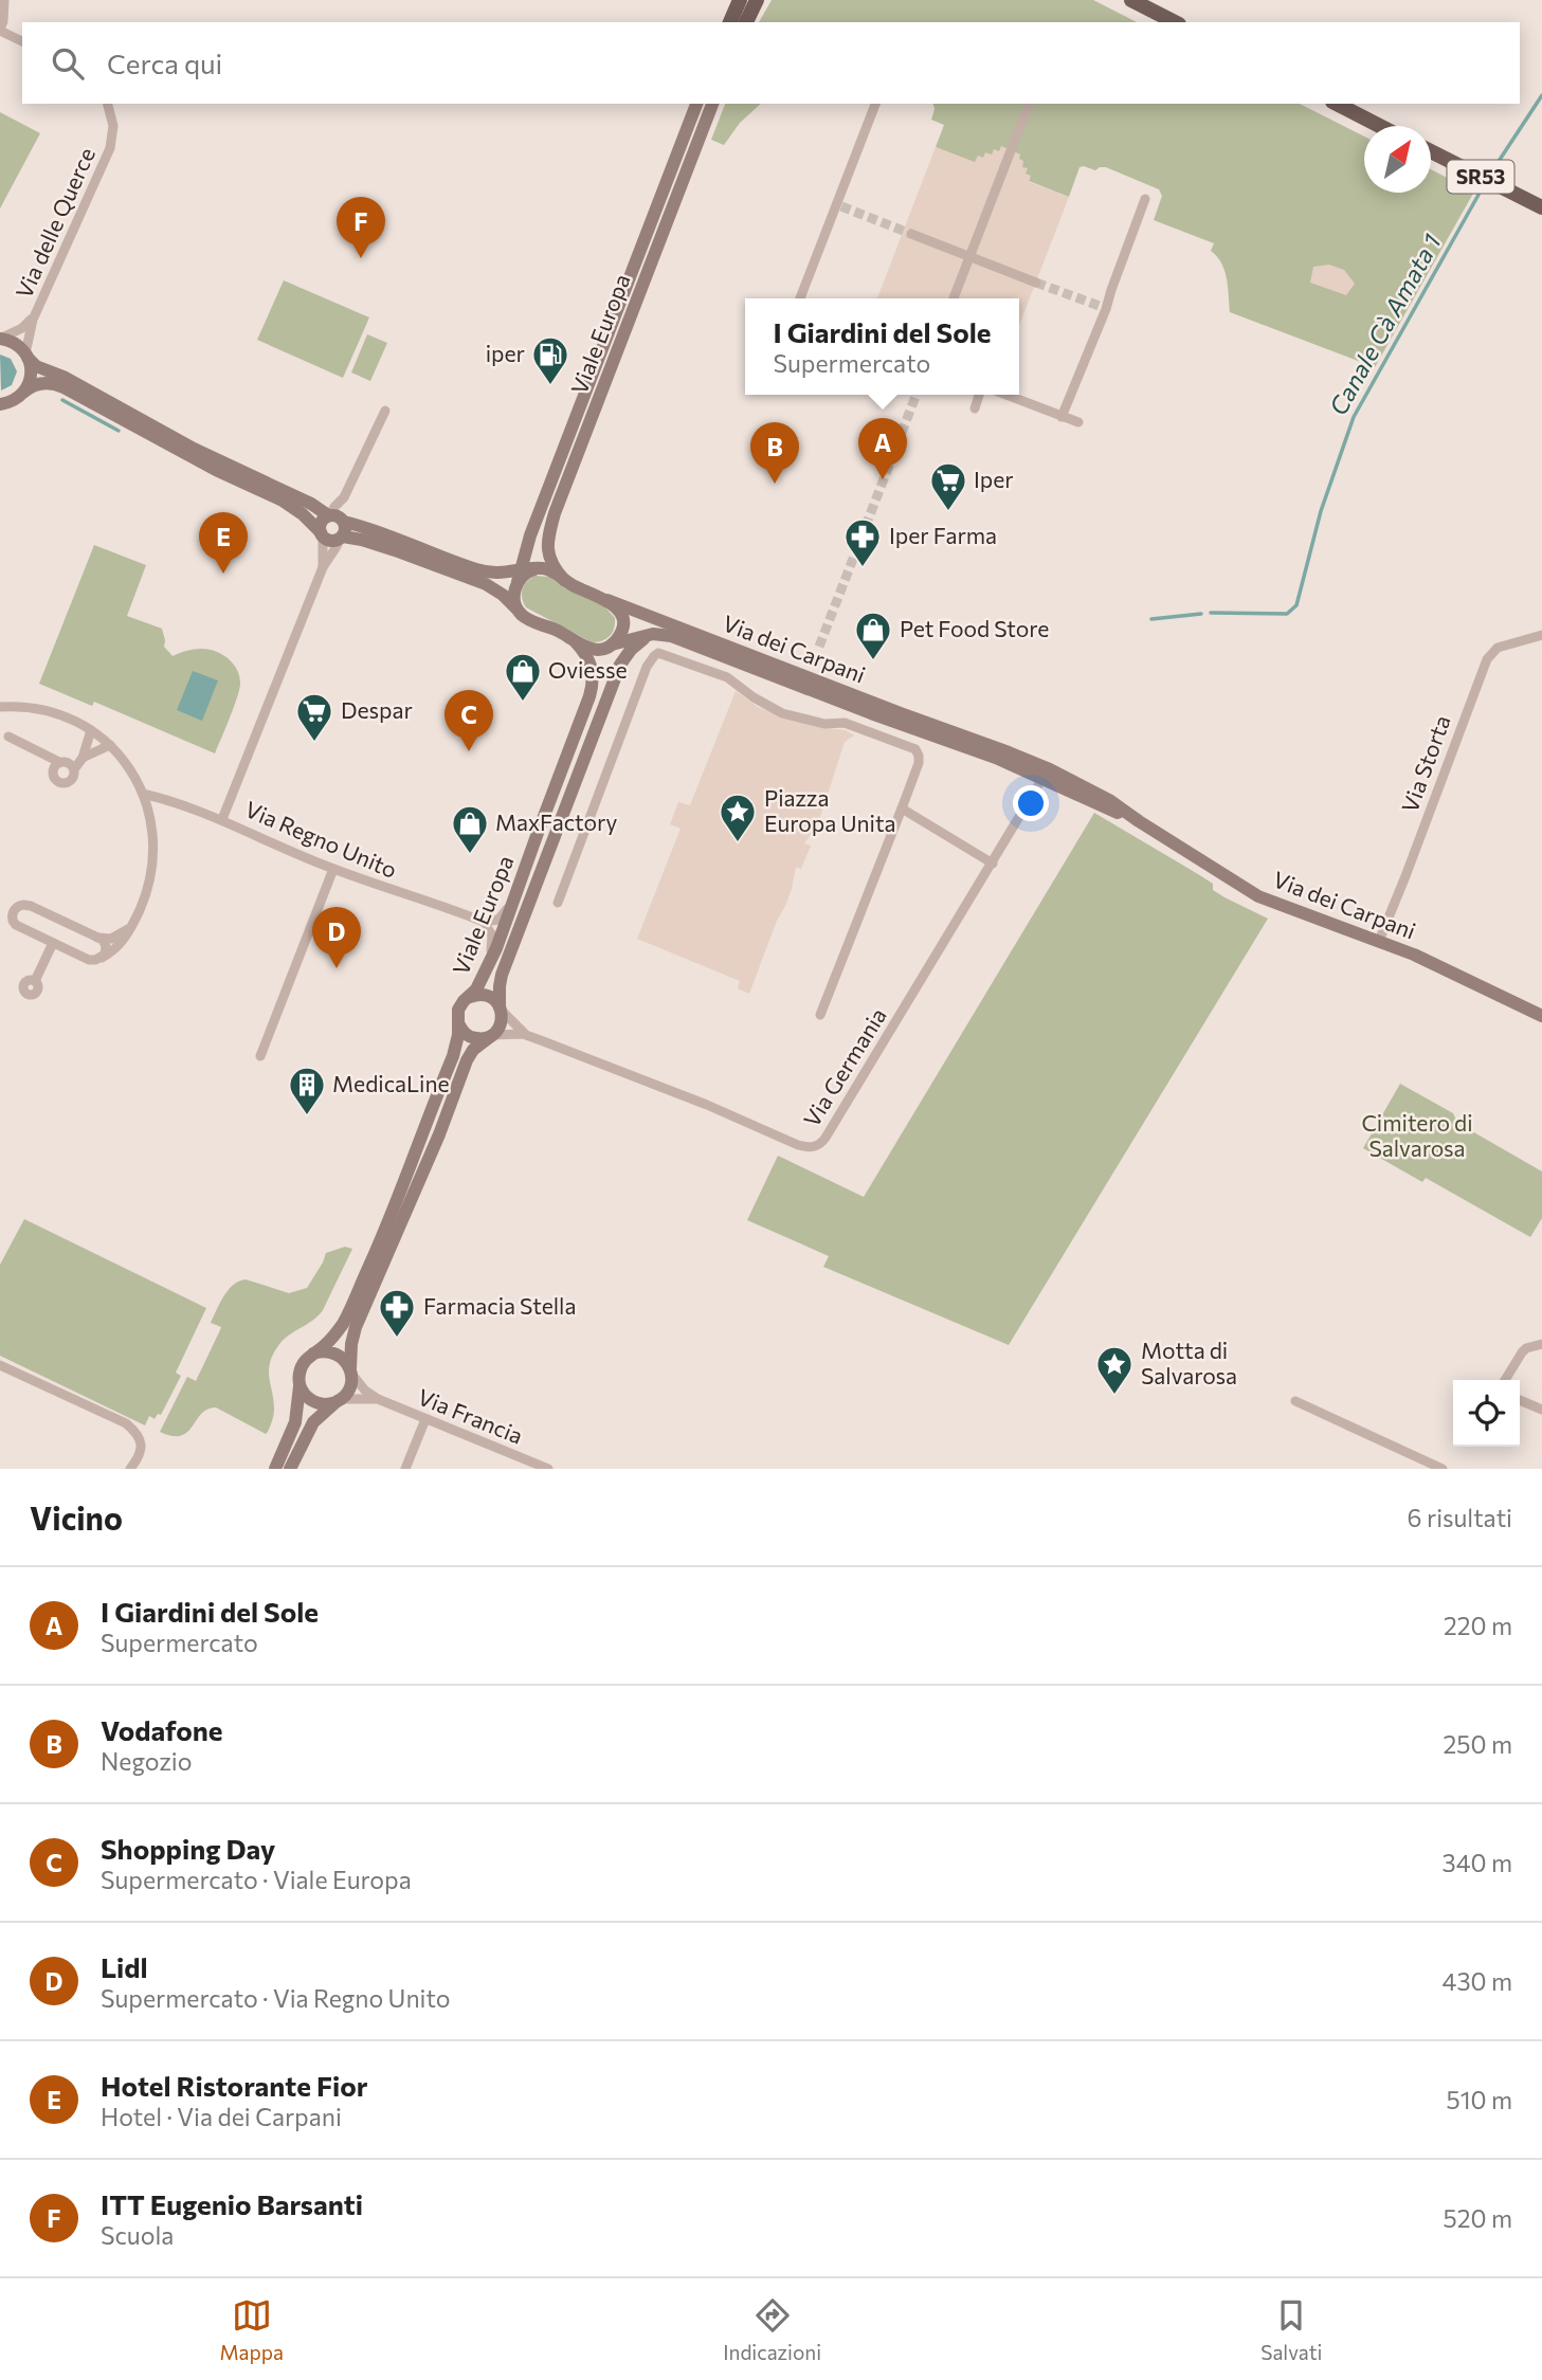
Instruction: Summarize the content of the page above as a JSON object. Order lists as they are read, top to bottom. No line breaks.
{"streets":{"main road":["SR53"],"street":["Via delle Querce","Viale Europa","Via dei Carpani","Via Storta","Via Regno Unito","Via Germania","Via Francia"]},"crossings":[["Viale Europa","Via dei Carpani"],["Viale Europa","Via Germania"],["Viale Europa","Via Francia"],["Via dei Carpani","Via Storta"],["Via dei Carpani","Via Germania"]],"water":["Canale Cà Amata 1"],"parks":["Cimitero di Salvarosa"],"places":{"fuel station":["iper"],"supermarket":["Iper","Despar"],"pharmacy":["Iper Farma","Farmacia Stella"],"shop":["Pet Food Store","Oviesse","MaxFactory"],"place":["Piazza Europa Unita","Motta di Salvarosa"],"building":["MedicaLine"]},"north":"top right","page":{"search":"Cerca qui","pins":["F","A","B","E","C","D"],"popup":["I Giardini del Sole","Supermercato"],"heading":["Vicino","6 risultati"],"list":[{"mark":"A","name":"I Giardini del Sole","note":"Supermercato","value":"220 m"},{"mark":"B","name":"Vodafone","note":"Negozio","value":"250 m"},{"mark":"C","name":"Shopping Day","note":"Supermercato · Viale Europa","value":"340 m"},{"mark":"D","name":"Lidl","note":"Supermercato · Via Regno Unito","value":"430 m"},{"mark":"E","name":"Hotel Ristorante Fior","note":"Hotel · Via dei Carpani","value":"510 m"},{"mark":"F","name":"ITT Eugenio Barsanti","note":"Scuola","value":"520 m"}],"nav":["Mappa","Indicazioni","Salvati"]}}
